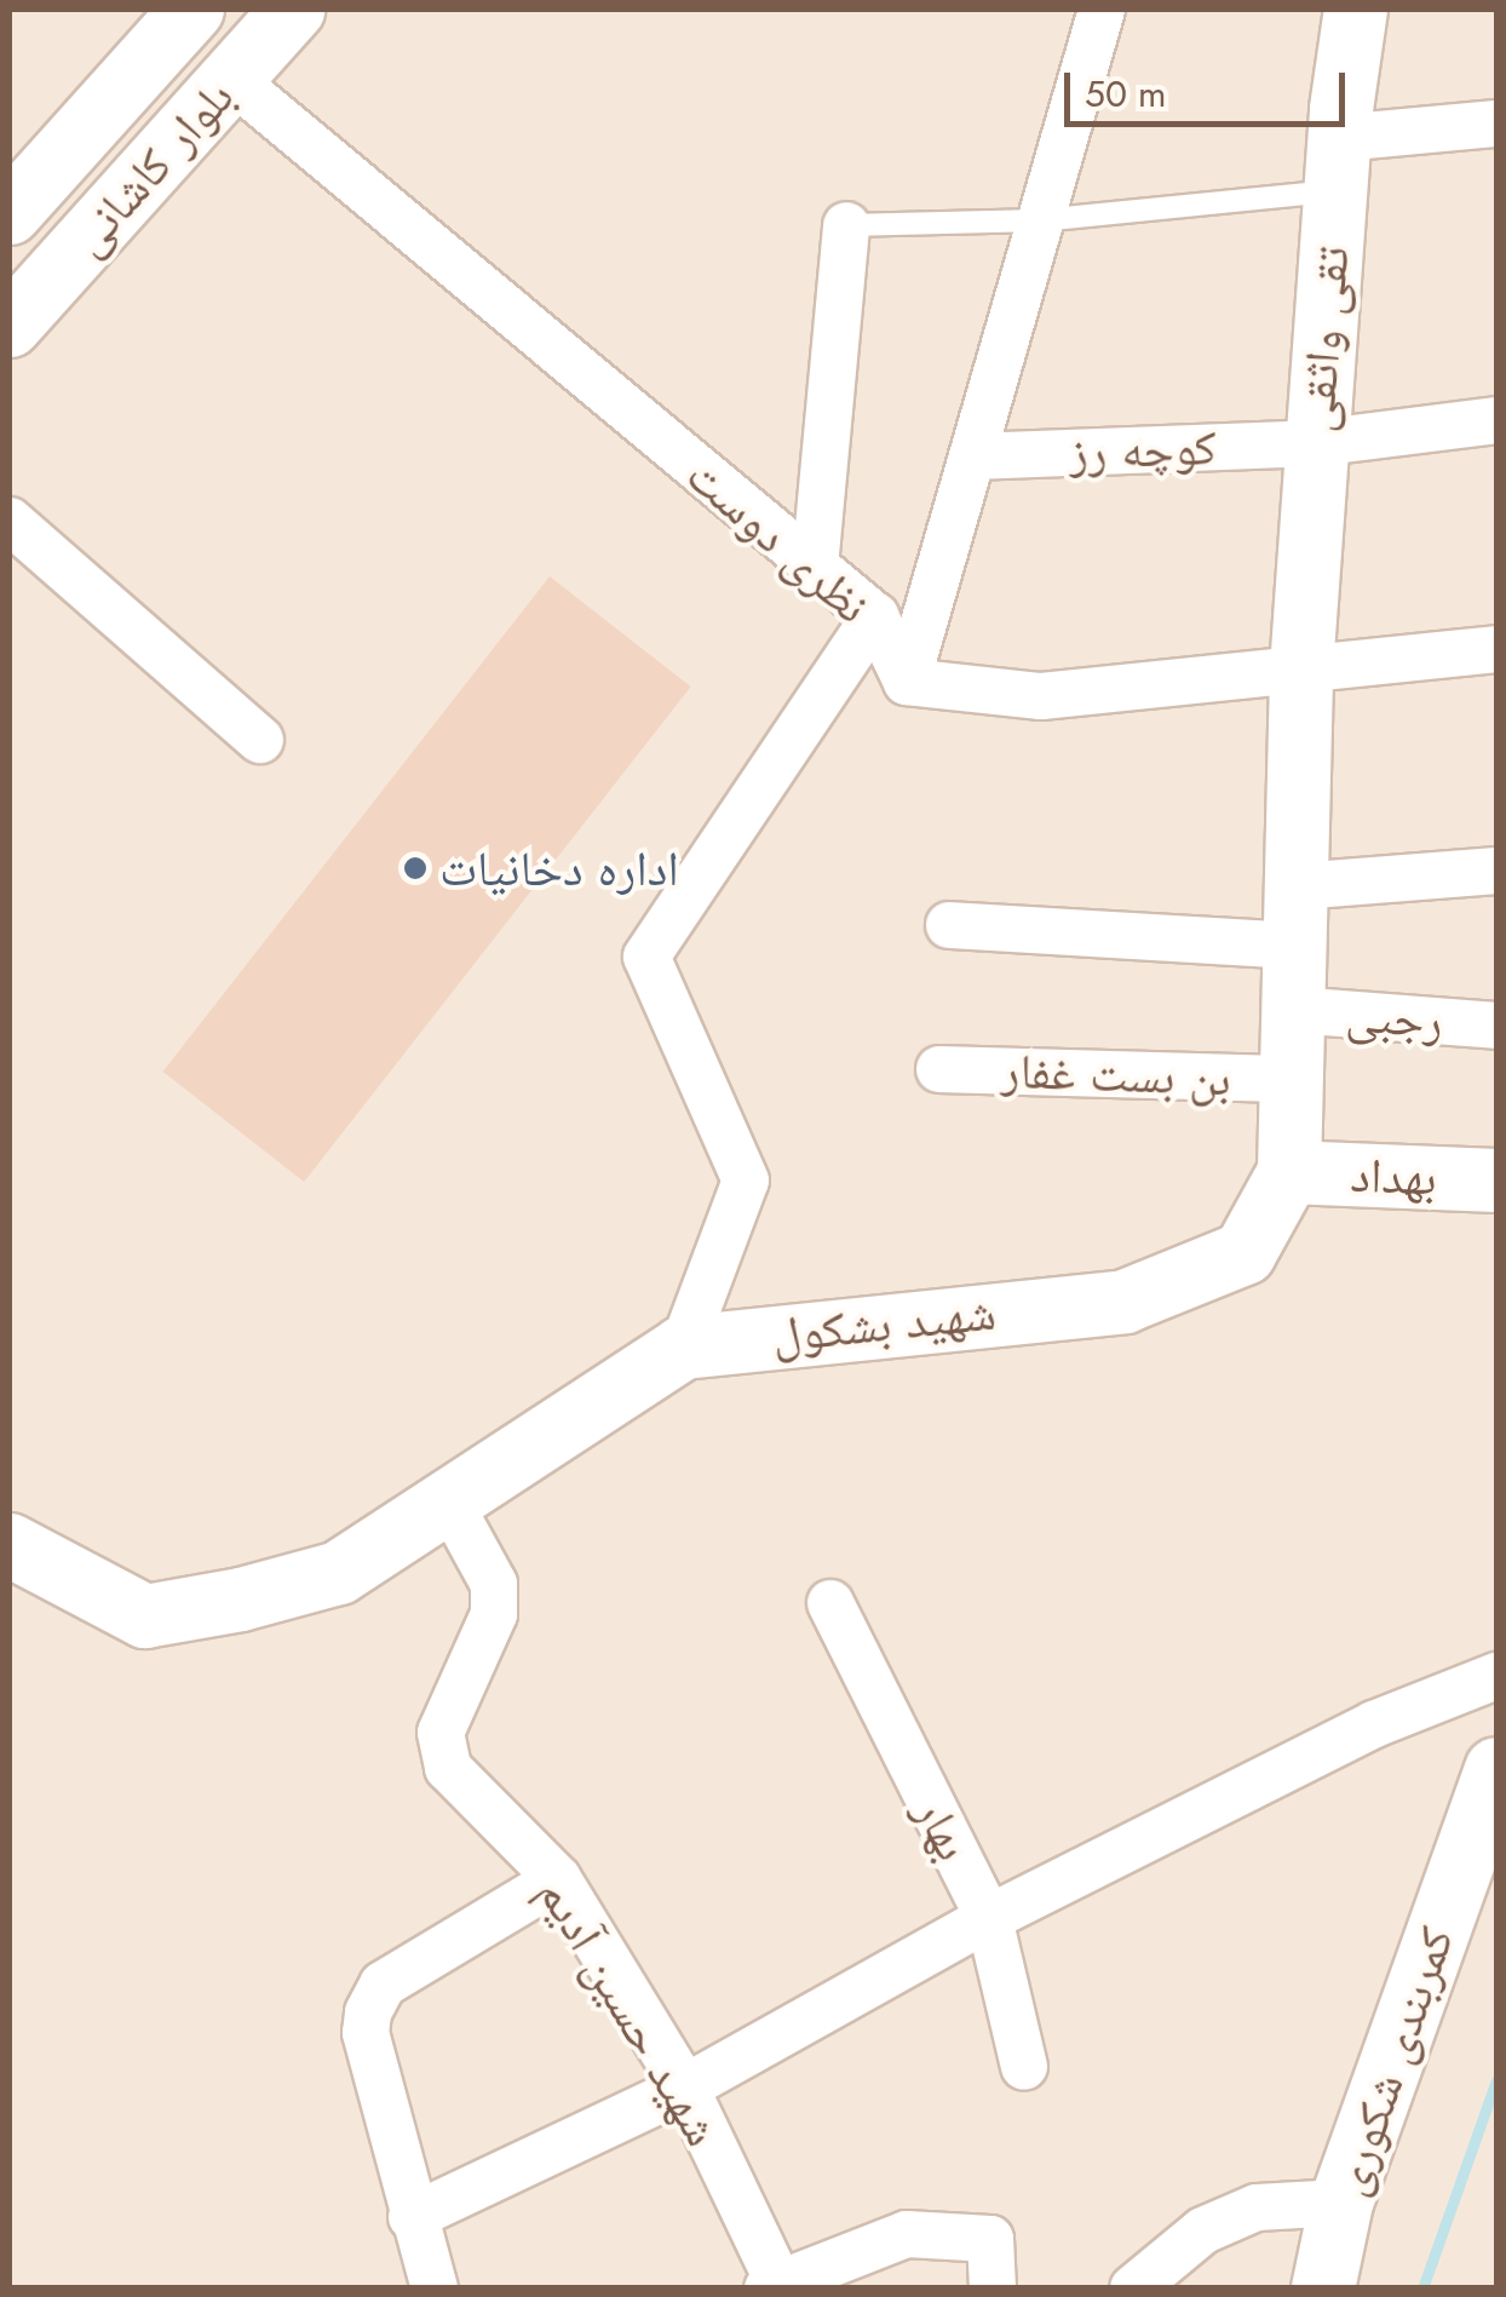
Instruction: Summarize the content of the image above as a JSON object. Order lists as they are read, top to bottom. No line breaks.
{"streets":{"street":["بلوار کاشانی","تقی واثقی","کوچه رز","نظری دوست","رجبی","بن بست غفار","بهداد","شهید بشکول","بهار","شهید حسین آدیم","کمربندی شکوری"]},"crossings":[["بلوار کاشانی","نظری دوست"],["تقی واثقی","کوچه رز"],["تقی واثقی","شهید بشکول"],["رجبی","شهید بشکول"],["بن بست غفار","شهید بشکول"],["بهداد","شهید بشکول"],["شهید بشکول","شهید حسین آدیم"]],"places":["اداره دخانیات"],"scale_bar":"50 m"}
